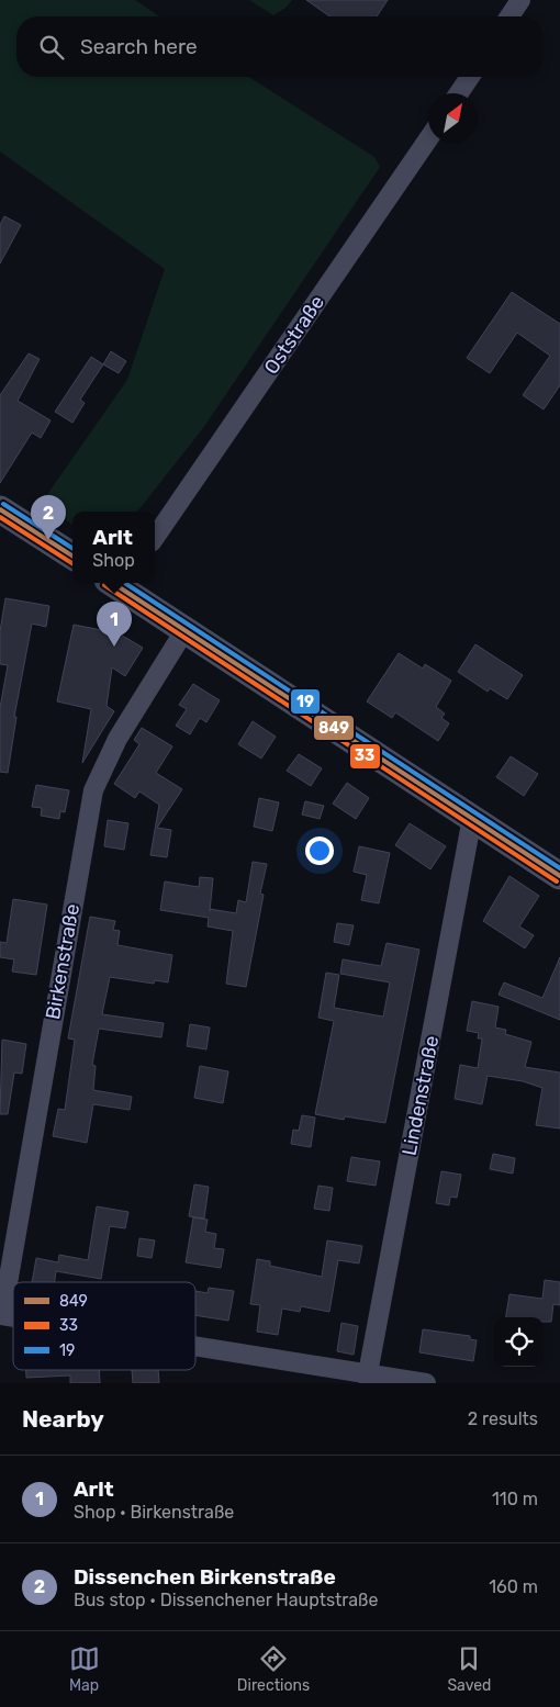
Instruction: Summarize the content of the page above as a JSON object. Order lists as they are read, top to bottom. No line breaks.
{"streets":{"street":["Oststraße","Birkenstraße","Lindenstraße"]},"lines":["transit line 19","transit line 849","transit line 33"],"legend":["849","33","19"],"north":"top right","page":{"search":"Search here","pins":["2","1"],"popup":["Arlt","Shop"],"heading":["Nearby","2 results"],"list":[{"mark":"1","name":"Arlt","note":"Shop · Birkenstraße","value":"110 m"},{"mark":"2","name":"Dissenchen Birkenstraße","note":"Bus stop · Dissenchener Hauptstraße","value":"160 m"}],"nav":["Map","Directions","Saved"]}}
